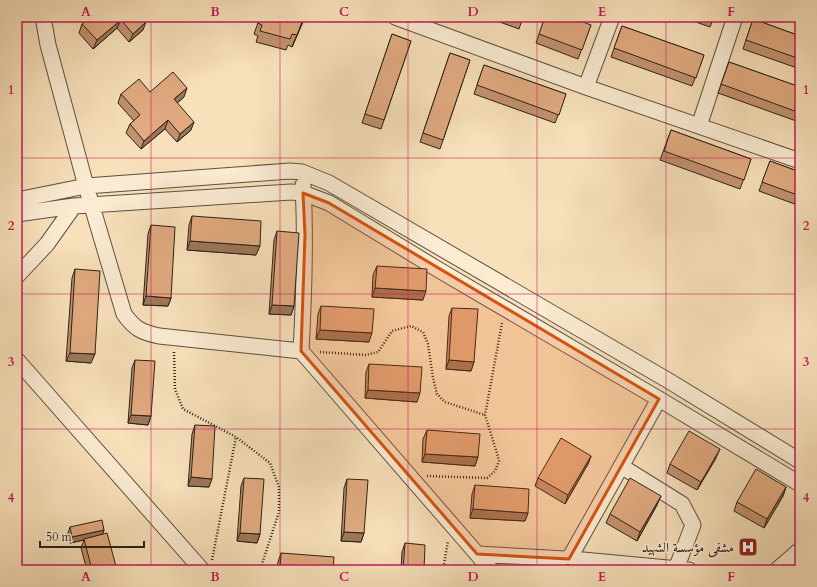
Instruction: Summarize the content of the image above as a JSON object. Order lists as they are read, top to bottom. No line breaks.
{"places":{"hospital":["مشفى مؤسسة الشهيد"]},"scale_bar":"50 m","grid":{"columns":["A","B","C","D","E","F"],"rows":["1","2","3","4"]}}
